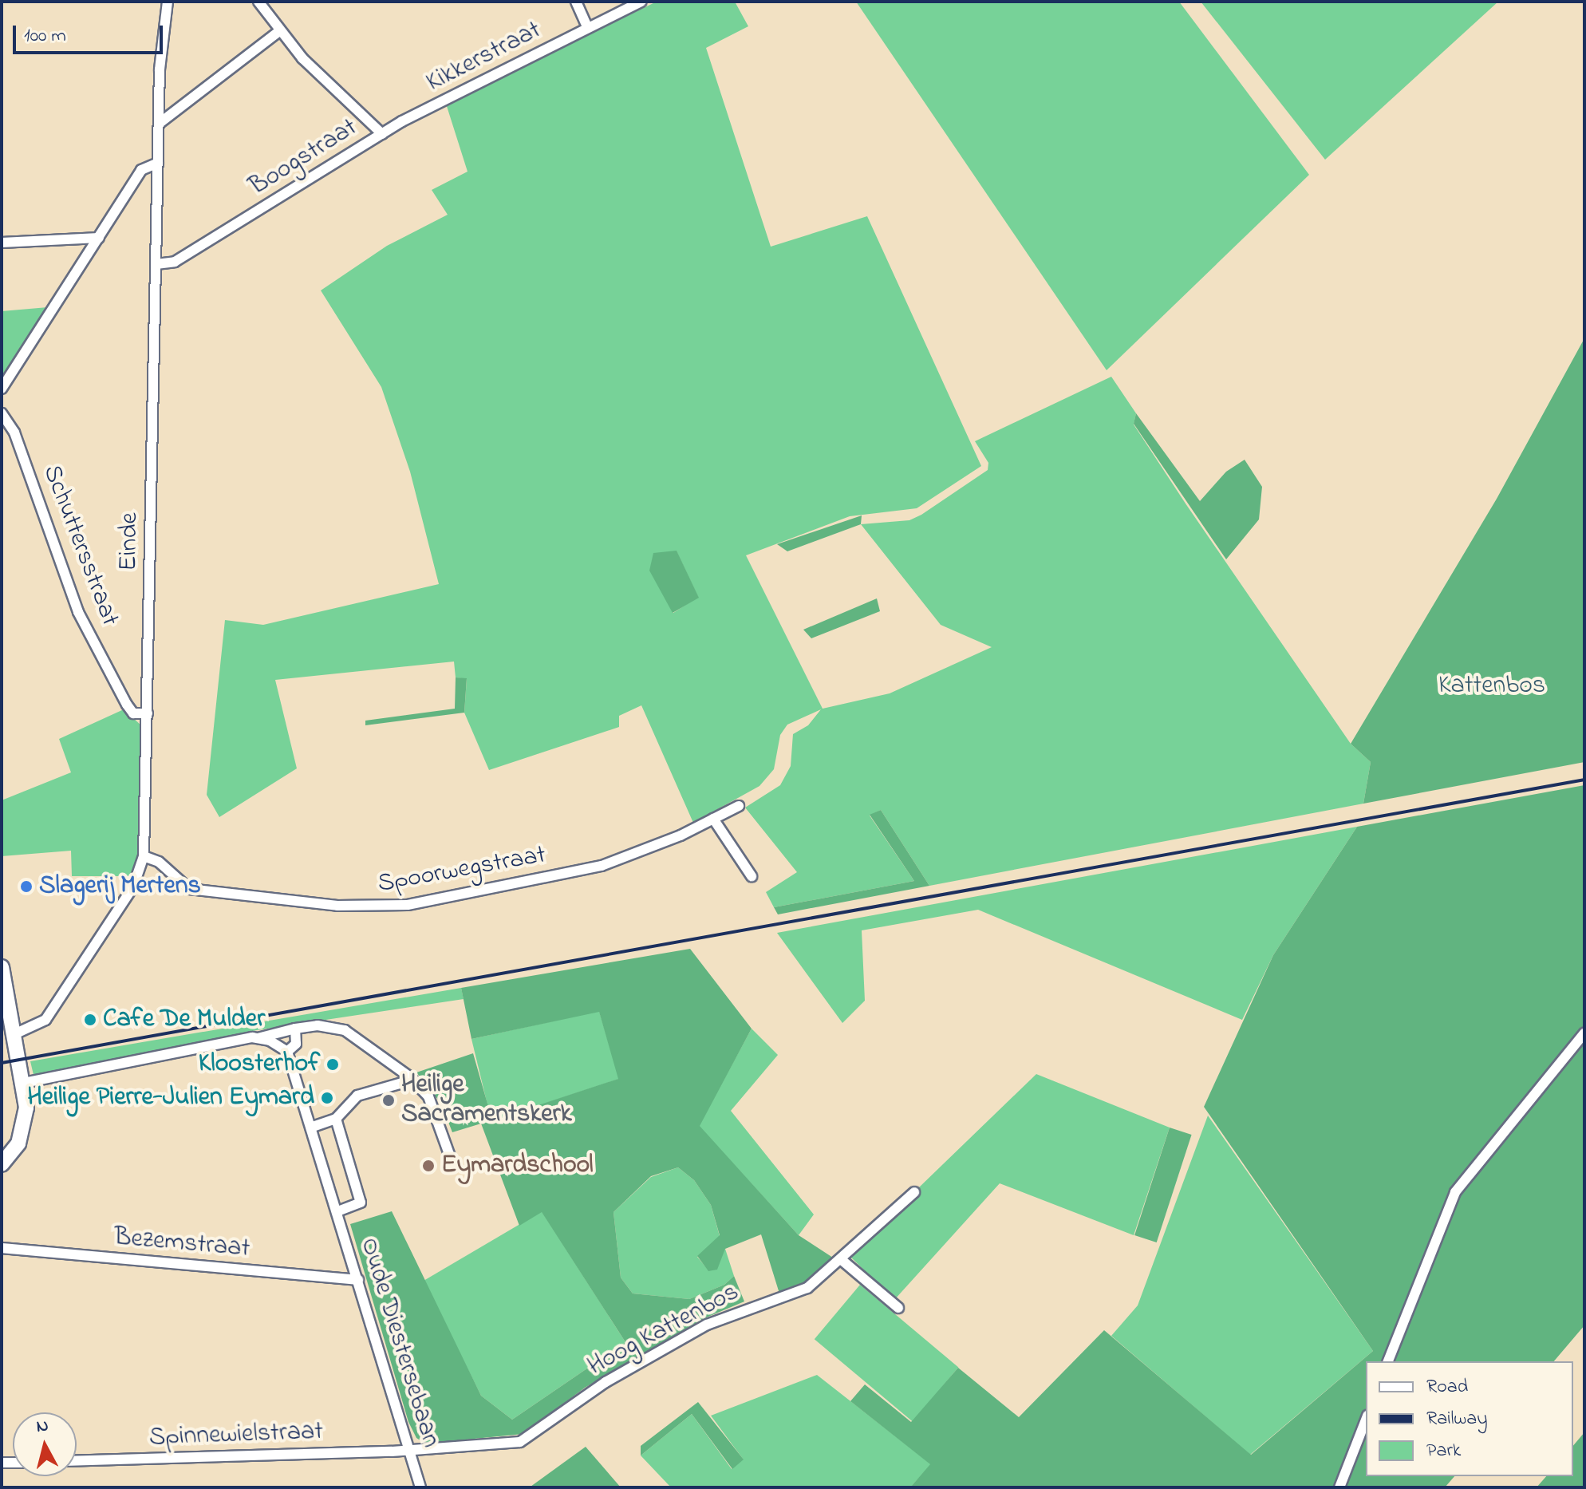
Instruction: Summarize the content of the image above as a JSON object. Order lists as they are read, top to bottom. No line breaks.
{"streets":{"street":["Kikkerstraat","Boogstraat","Einde","Schuttersstraat","Spoorwegstraat","Bezemstraat","Hoog Kattenbos","Oude Diestersebaan","Spinnewielstraat"]},"crossings":[["Kikkerstraat","Boogstraat"],["Boogstraat","Einde"],["Einde","Schuttersstraat"],["Einde","Spoorwegstraat"],["Bezemstraat","Oude Diestersebaan"],["Hoog Kattenbos","Oude Diestersebaan"],["Hoog Kattenbos","Spinnewielstraat"],["Oude Diestersebaan","Spinnewielstraat"]],"parks":["Kattenbos"],"places":["Slagerij Mertens","Cafe De Mulder","Kloosterhof","Heilige Pierre-Julien Eymard","Heilige Sacramentskerk","Eymardschool"],"legend":["Road","Railway","Park"],"scale_bar":"100 m","north":"top"}
